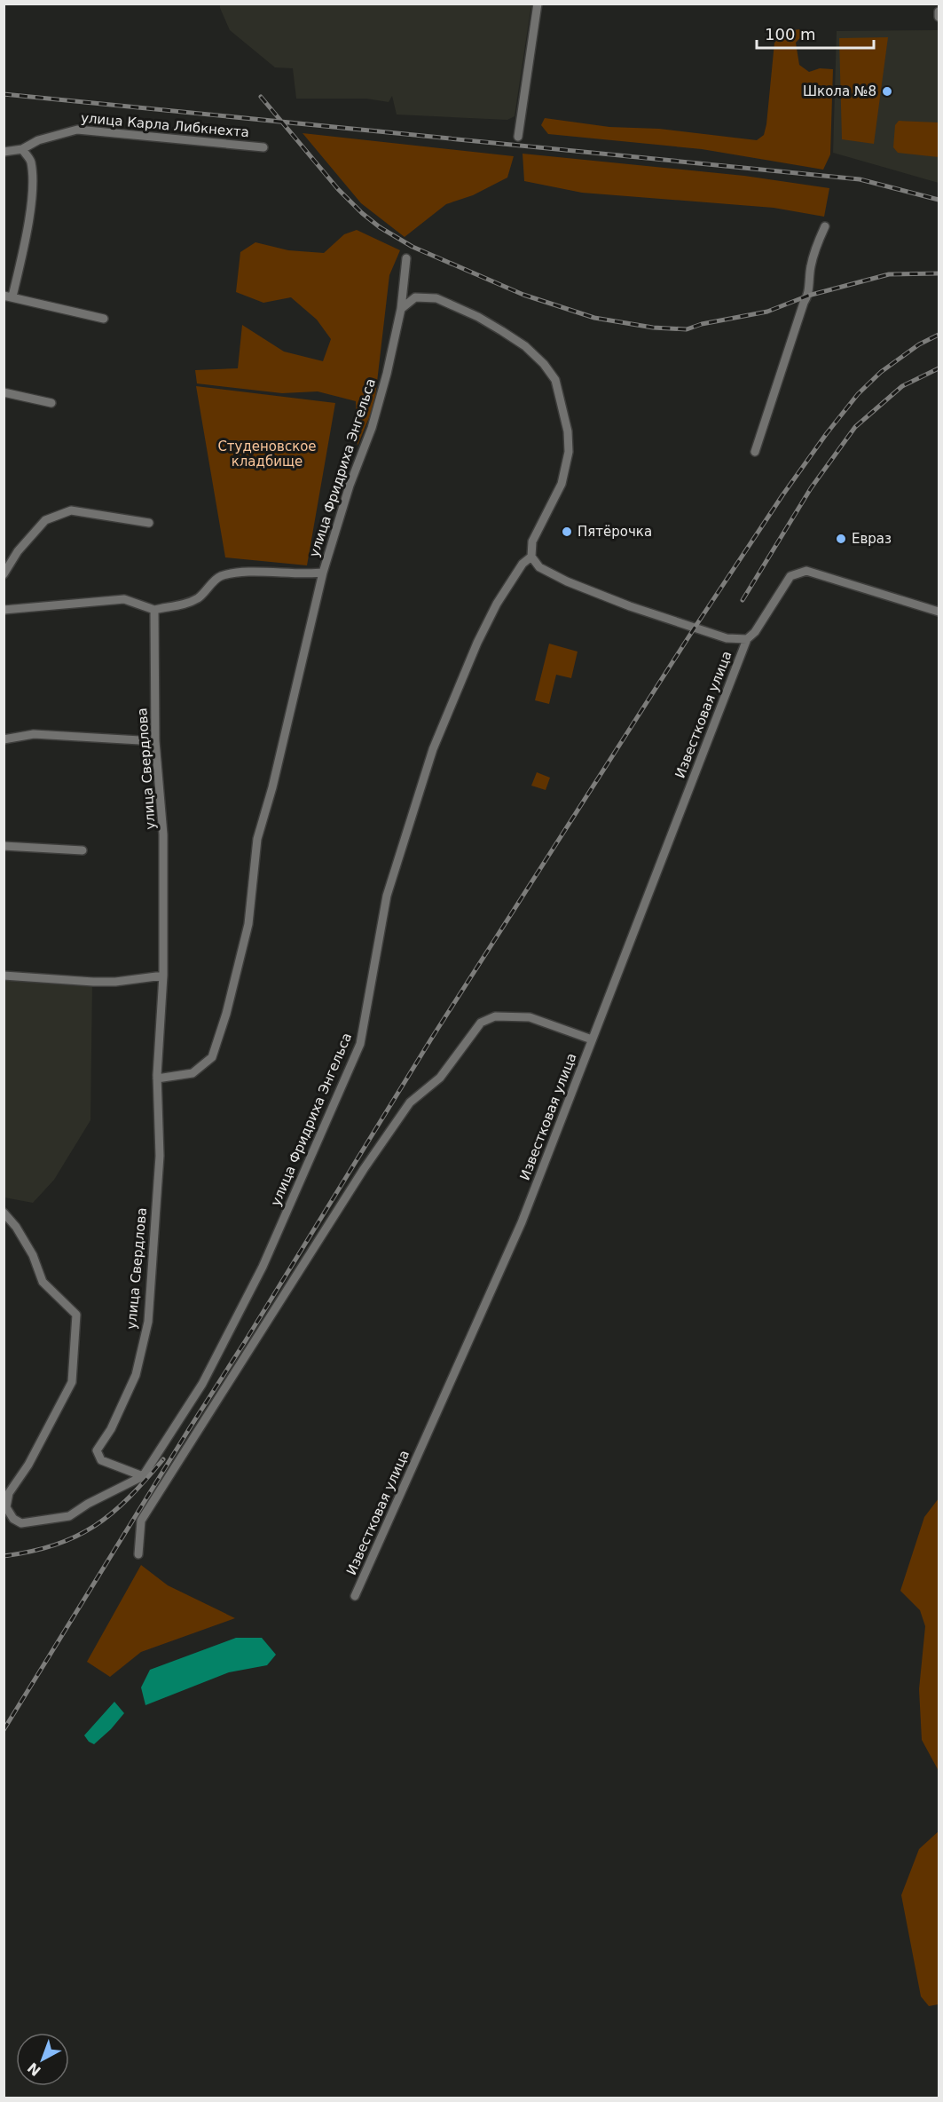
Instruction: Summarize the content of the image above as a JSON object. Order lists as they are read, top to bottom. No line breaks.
{"streets":{"street":["улица Карла Либкнехта","улица Фридриха Энгельса","Известковая улица","улица Свердлова"]},"crossings":[["улица Фридриха Энгельса","улица Свердлова"]],"parks":["Студеновское кладбище"],"places":["Школа №8","Пятёрочка","Евраз"],"scale_bar":"100 m","north":"bottom left"}
